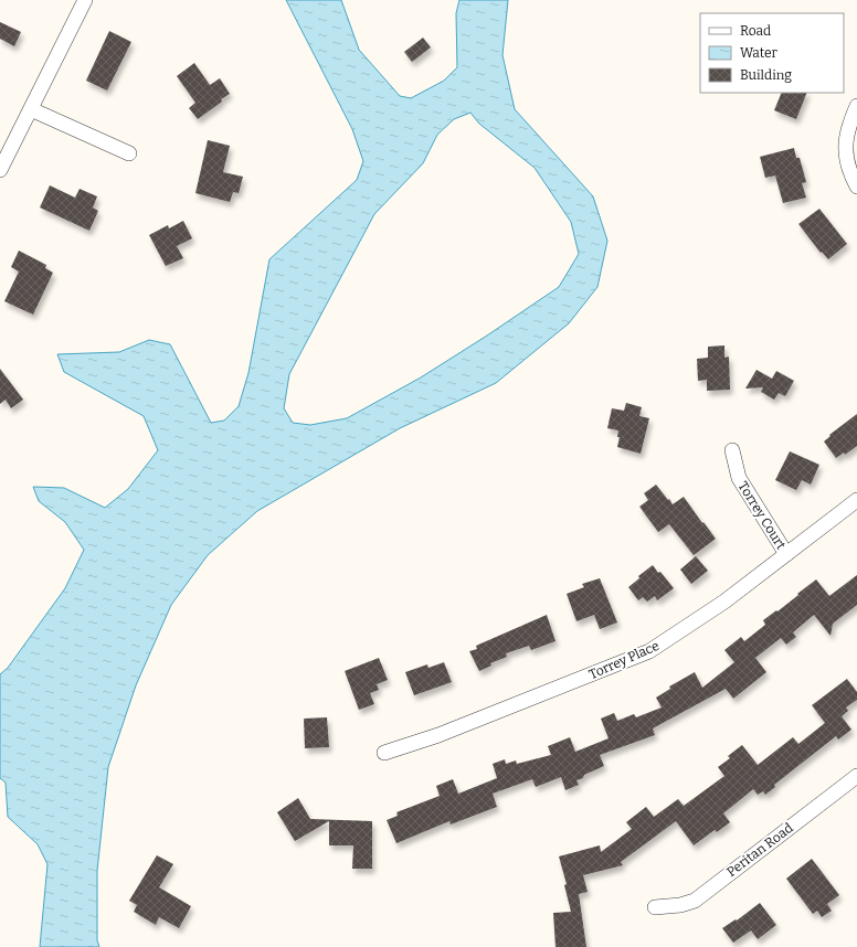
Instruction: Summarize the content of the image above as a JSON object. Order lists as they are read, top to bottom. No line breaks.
{"streets":{"street":["Torrey Court","Torrey Place","Peritan Road"]},"crossings":[["Torrey Court","Torrey Place"]],"legend":["Road","Water","Building"]}
